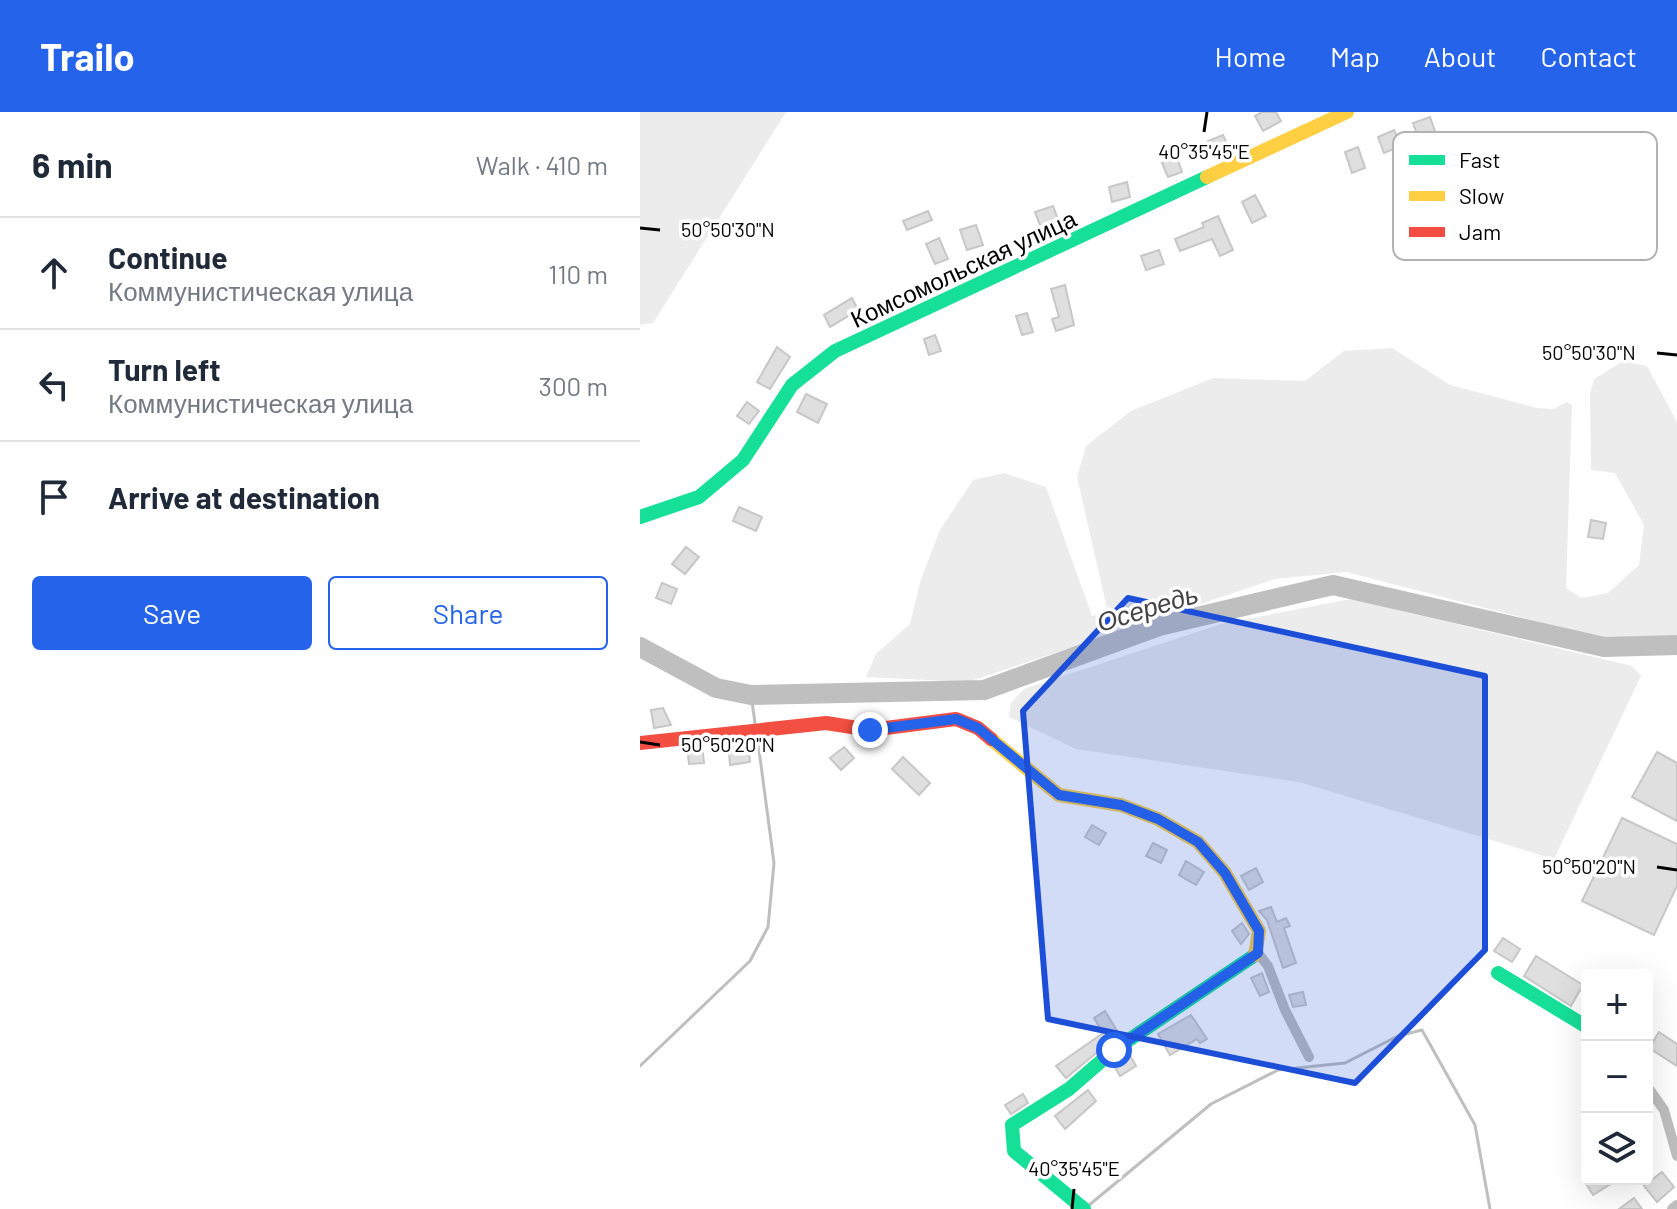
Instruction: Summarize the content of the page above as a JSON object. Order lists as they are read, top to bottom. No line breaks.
{"streets":{"street":["Комсомольская улица"]},"water":["Осередь"],"legend":["Fast","Slow","Jam"],"page":{"header":"Trailo","nav":["Home","Map","About","Contact"],"heading":["6 min","Walk · 410 m"],"list":[["Continue","Коммунистическая улица","110 m"],["Turn left","Коммунистическая улица","300 m"],"Arrive at destination"],"buttons":["Save","Share"],"map_buttons":["+","−"]},"coordinates":["40°35'45\"E","50°50'30\"N","50°50'20\"N"]}
